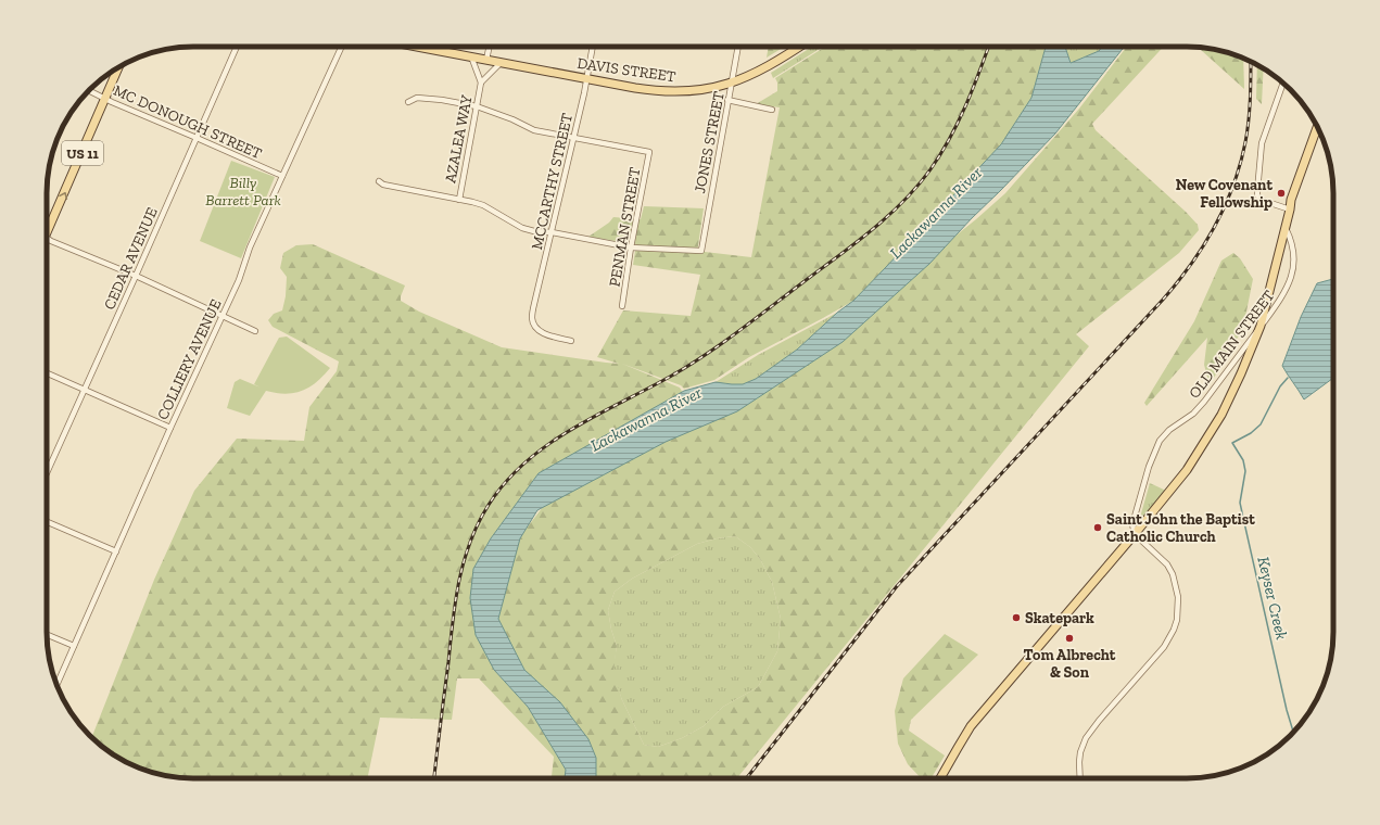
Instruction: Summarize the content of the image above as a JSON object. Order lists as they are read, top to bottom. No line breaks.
{"streets":{"main road":["DAVIS STREET","US 11"],"street":["MC DONOUGH STREET","AZALEA WAY","JONES STREET","MCCARTHY STREET","PENMAN STREET","CEDAR AVENUE","OLD MAIN STREET","COLLIERY AVENUE"]},"crossings":[["DAVIS STREET","AZALEA WAY"],["DAVIS STREET","JONES STREET"],["DAVIS STREET","MCCARTHY STREET"],["MC DONOUGH STREET","US 11"],["MC DONOUGH STREET","CEDAR AVENUE"],["MC DONOUGH STREET","COLLIERY AVENUE"],["JONES STREET","PENMAN STREET"],["MCCARTHY STREET","PENMAN STREET"]],"water":["Lackawanna River","Keyser Creek"],"parks":["Billy Barrett Park"],"places":["New Covenant Fellowship","Saint John the Baptist Catholic Church","Skatepark","Tom Albrecht & Son"]}
